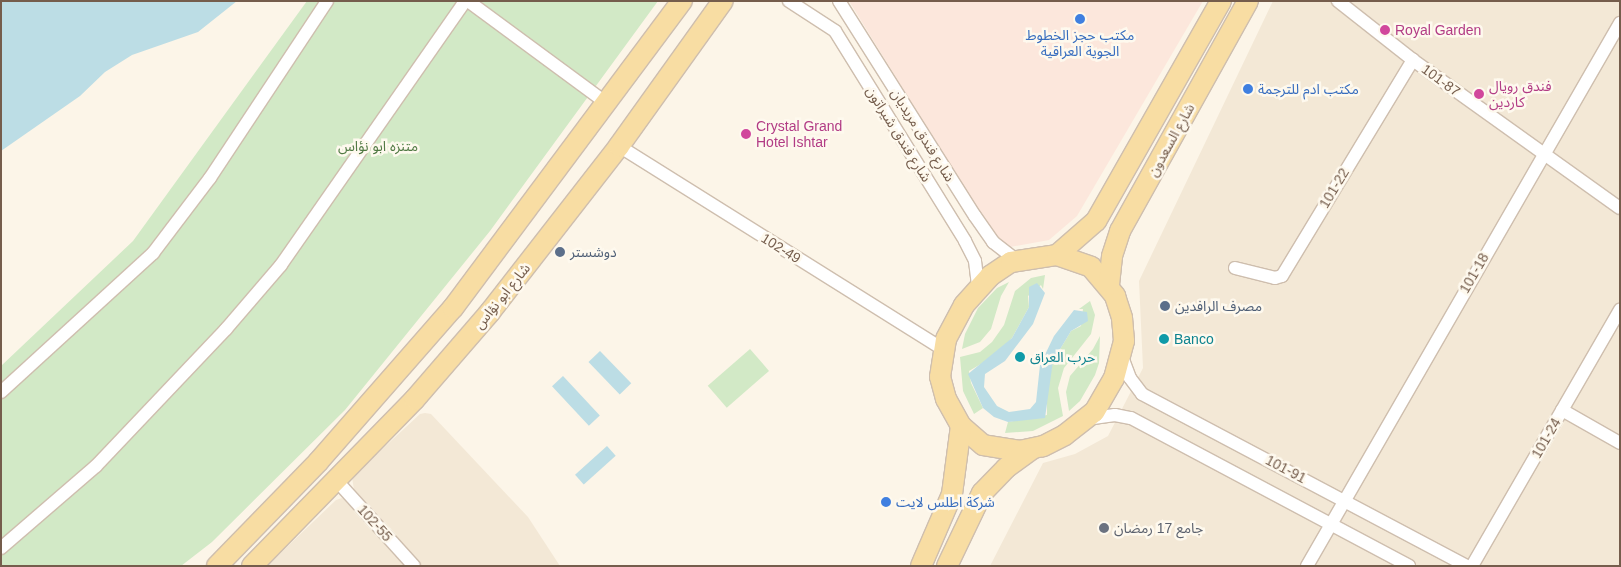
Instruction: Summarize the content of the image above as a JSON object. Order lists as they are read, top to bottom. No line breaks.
{"streets":{"main road":["شارع السعدون","شارع ابو نؤاس"],"street":["101-87","شارع فندق شيراتون","شارع فندق مريديان","101-22","102-49","101-18","101-24","101-91","102-55"]},"crossings":[["101-87","101-22"],["101-87","101-18"],["102-49","شارع ابو نؤاس"],["101-18","101-91"],["شارع ابو نؤاس","102-55"]],"parks":["متنزه ابو نؤاس"],"places":["مكتب حجز الخطوط الجوية العراقية","Royal Garden","مكتب ادم للترجمة","فندق رويال كاردين","Crystal Grand Hotel Ishtar","دوشستر","مصرف الرافدين","Banco","حرب العراق","شركة اطلس لايت","جامع 17 رمضان"]}
